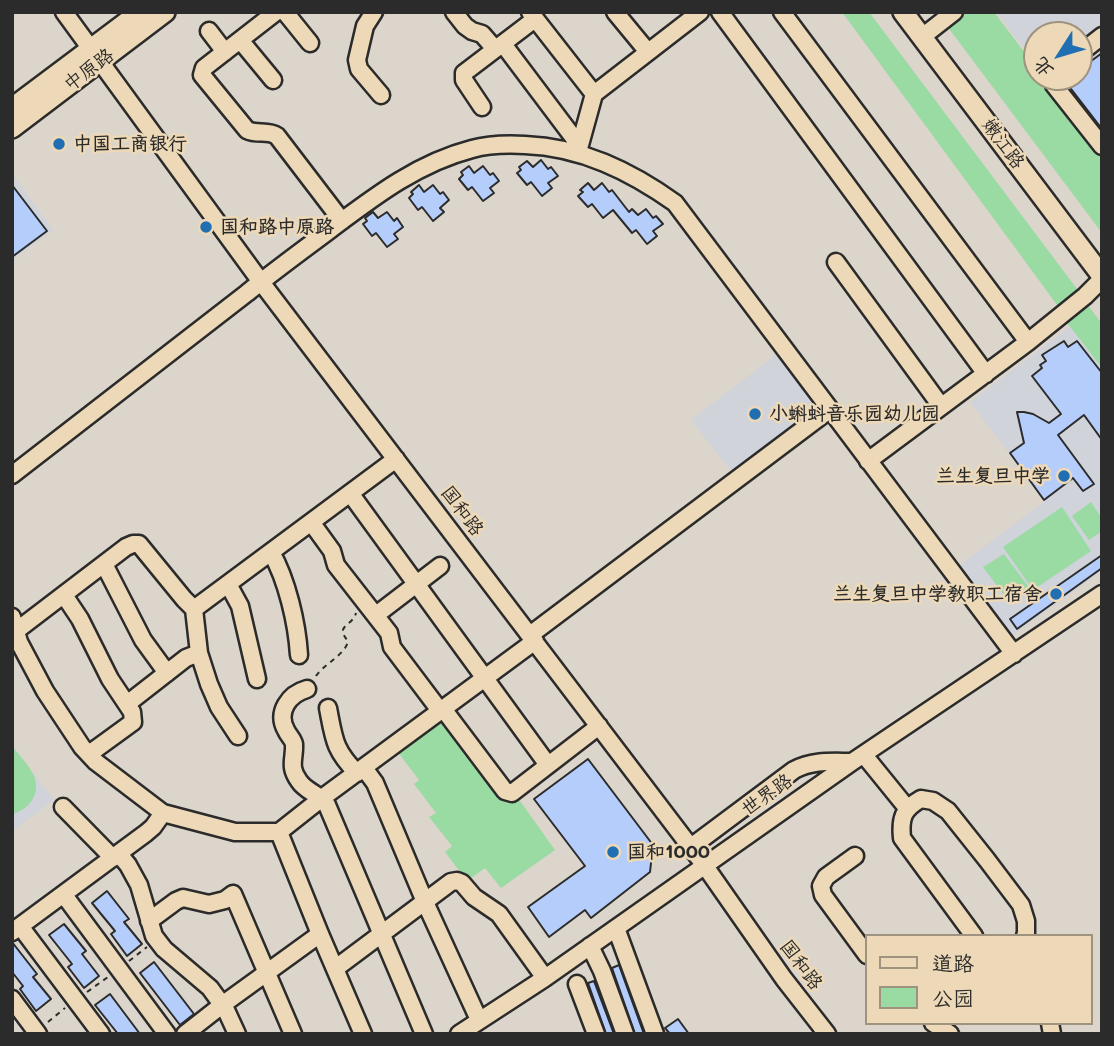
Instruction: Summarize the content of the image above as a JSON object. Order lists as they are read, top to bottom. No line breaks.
{"streets":{"main road":["中原路","嫩江路"],"street":["国和路","世界路"]},"crossings":[["中原路","国和路"],["国和路","世界路"]],"places":["中国工商银行","国和路中原路","小蝌蚪音乐园幼儿园","兰生复旦中学","兰生复旦中学教职工宿舍","国和1000"],"legend":["道路","公园"],"north":"bottom left"}
